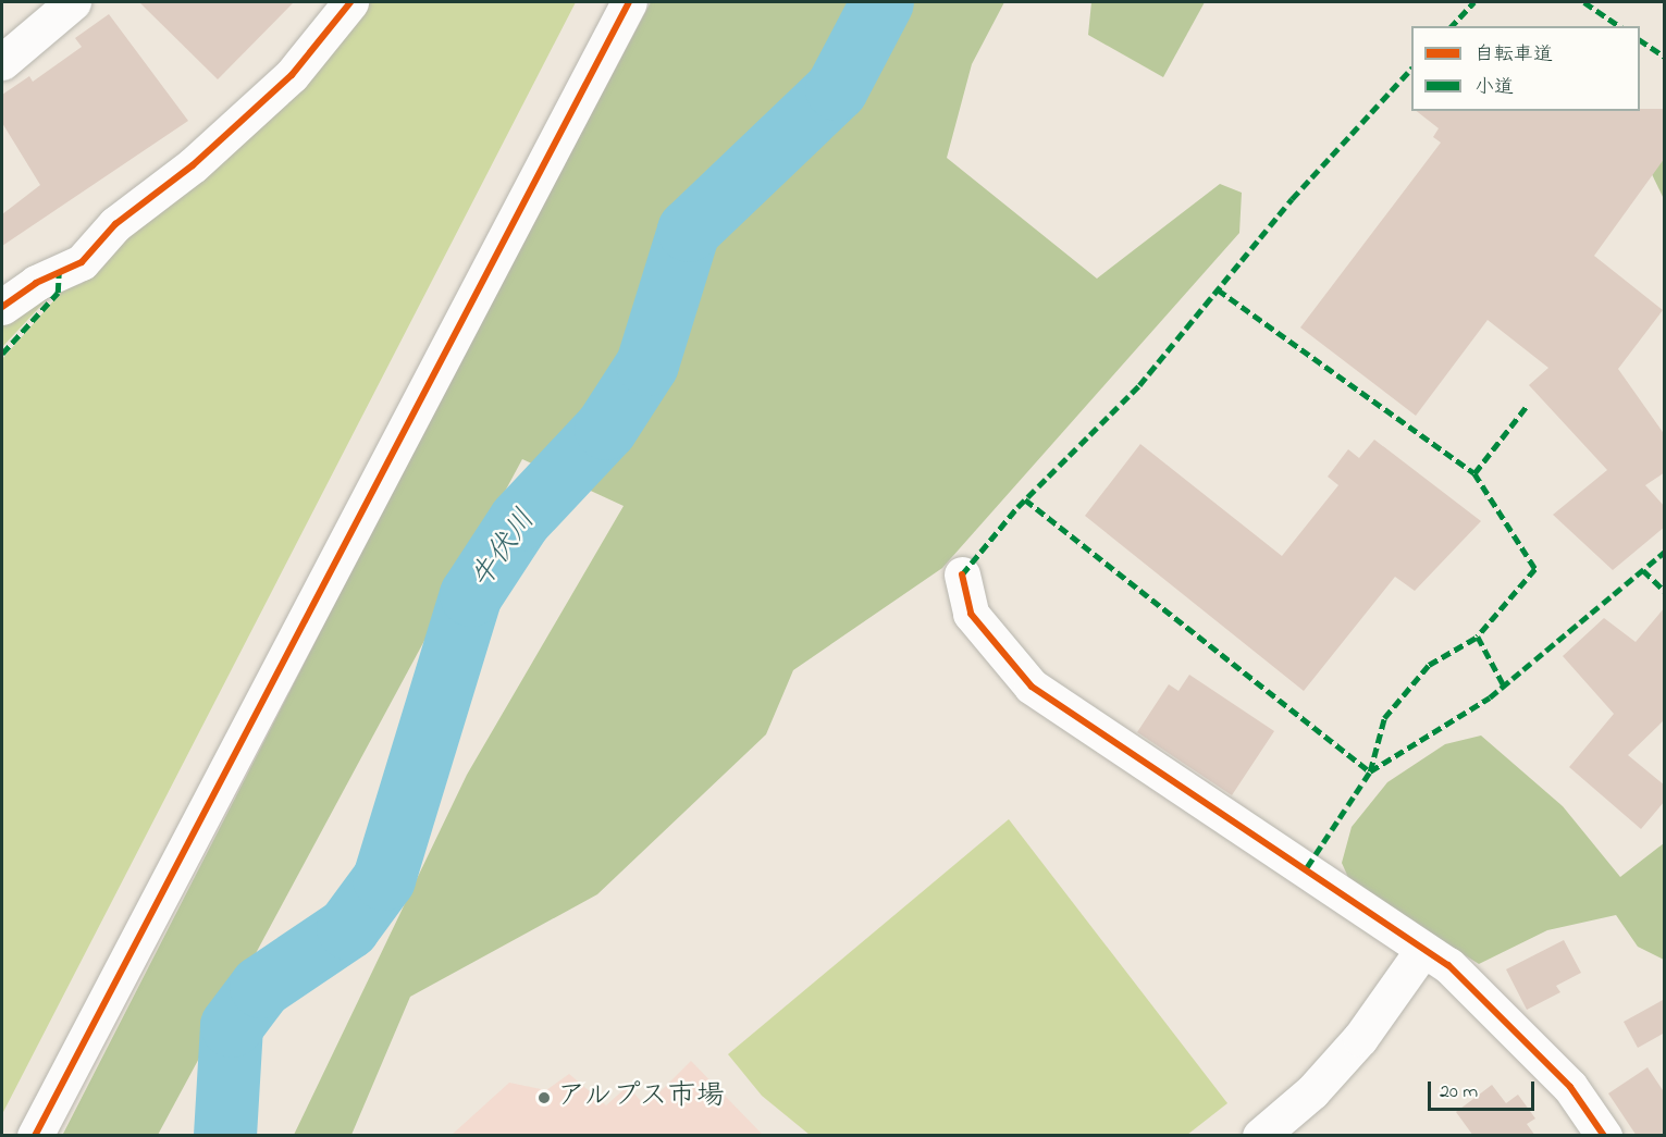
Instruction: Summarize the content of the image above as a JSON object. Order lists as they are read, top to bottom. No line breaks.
{"water":["牛伏川"],"places":["アルプス市場"],"legend":["自転車道","小道"],"scale_bar":"20 m"}
